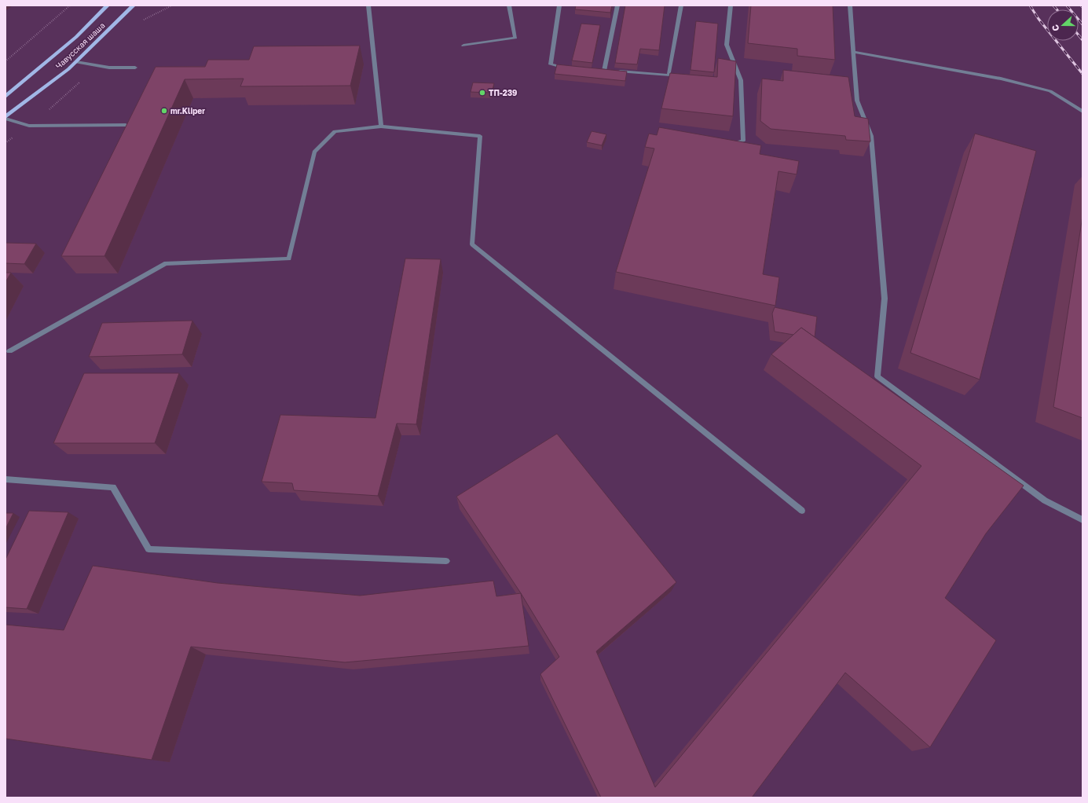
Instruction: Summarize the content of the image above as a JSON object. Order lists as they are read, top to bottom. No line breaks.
{"streets":{"main road":["Чавусская шаша"]},"places":["ТП-239","mr.Kliper"],"north":"left"}
